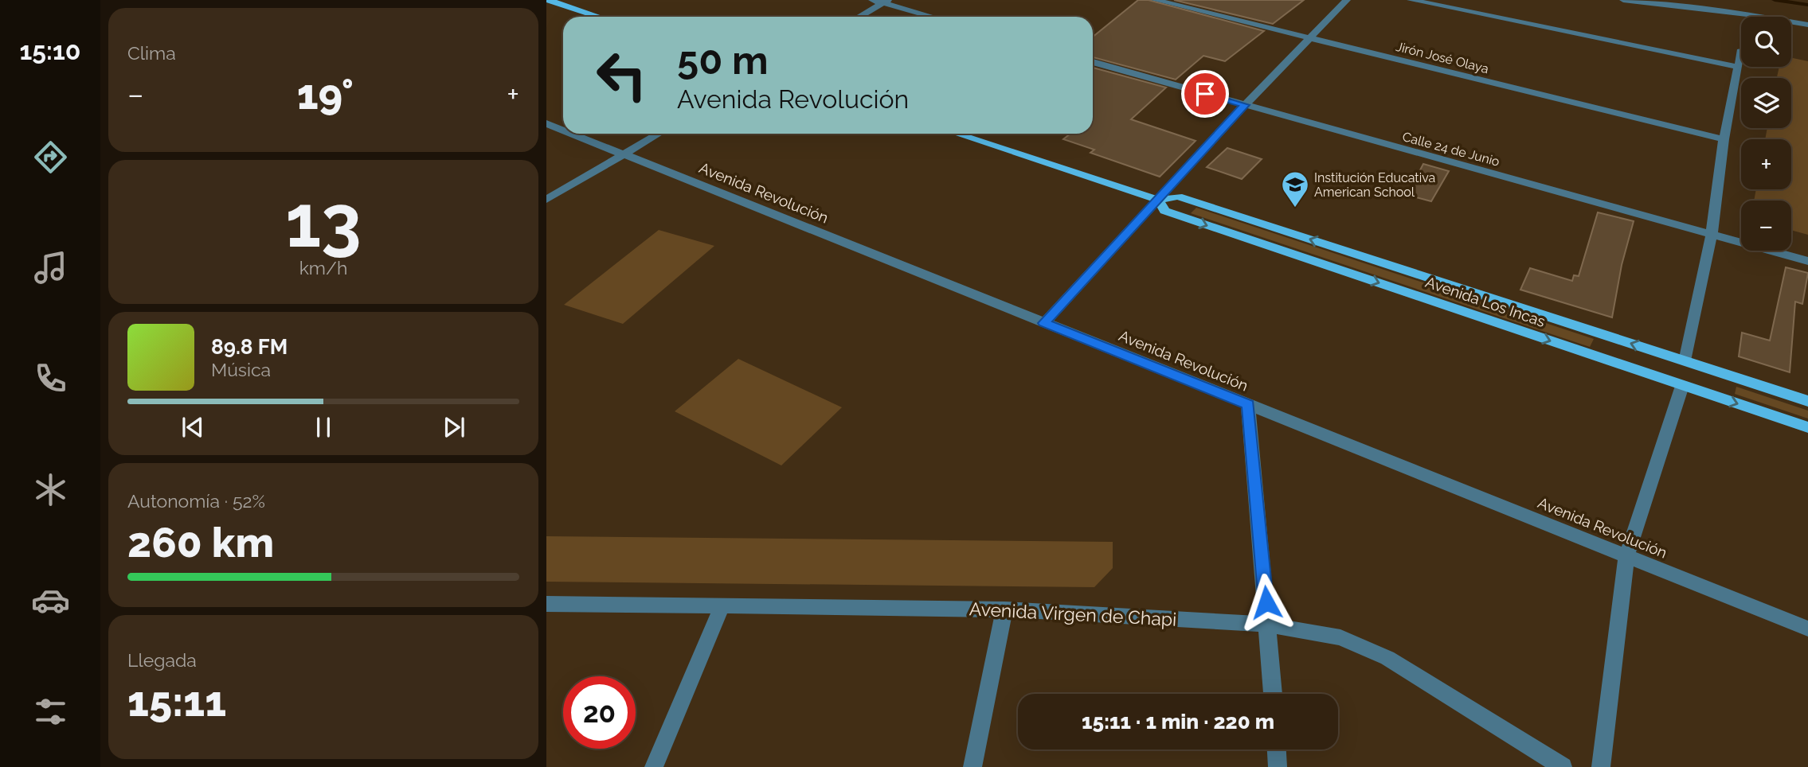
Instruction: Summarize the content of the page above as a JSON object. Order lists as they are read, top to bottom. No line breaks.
{"streets":{"main road":["Avenida Los Incas"],"street":["Jirón José Olaya","Calle 24 de Junio","Avenida Revolución","Avenida Virgen de Chapi"]},"places":{"school or university":["Institución Educativa American School"]},"page":{"tabs":"15:10","tile":["Clima",["13","km/h"],["Autonomía · 52%","260 km"],["Llegada","15:11"]],"map_buttons":["+","−"],"turn":["50 m","Avenida Revolución"],"heat":["−","19°","+"],"song":["89.8 FM","Música"],"limit":"20","trip":"15:11 · 1 min · 220 m"}}
